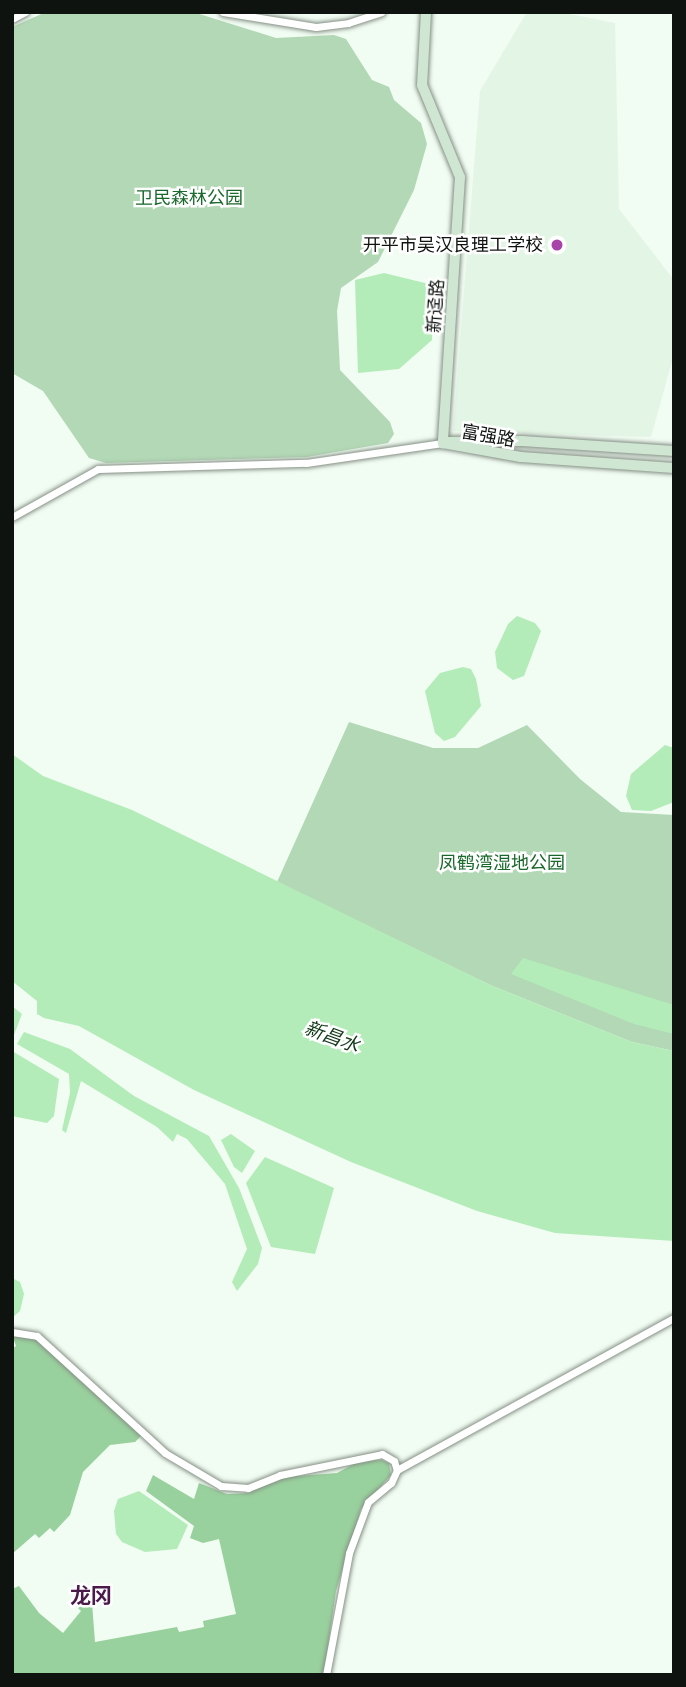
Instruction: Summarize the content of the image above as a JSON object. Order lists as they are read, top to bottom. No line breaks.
{"streets":{"main road":["新迳路","富强路"]},"crossings":[["新迳路","富强路"]],"districts":["龙冈"],"water":["新昌水"],"parks":["卫民森林公园","凤鹤湾湿地公园"],"places":["开平市吴汉良理工学校"]}
